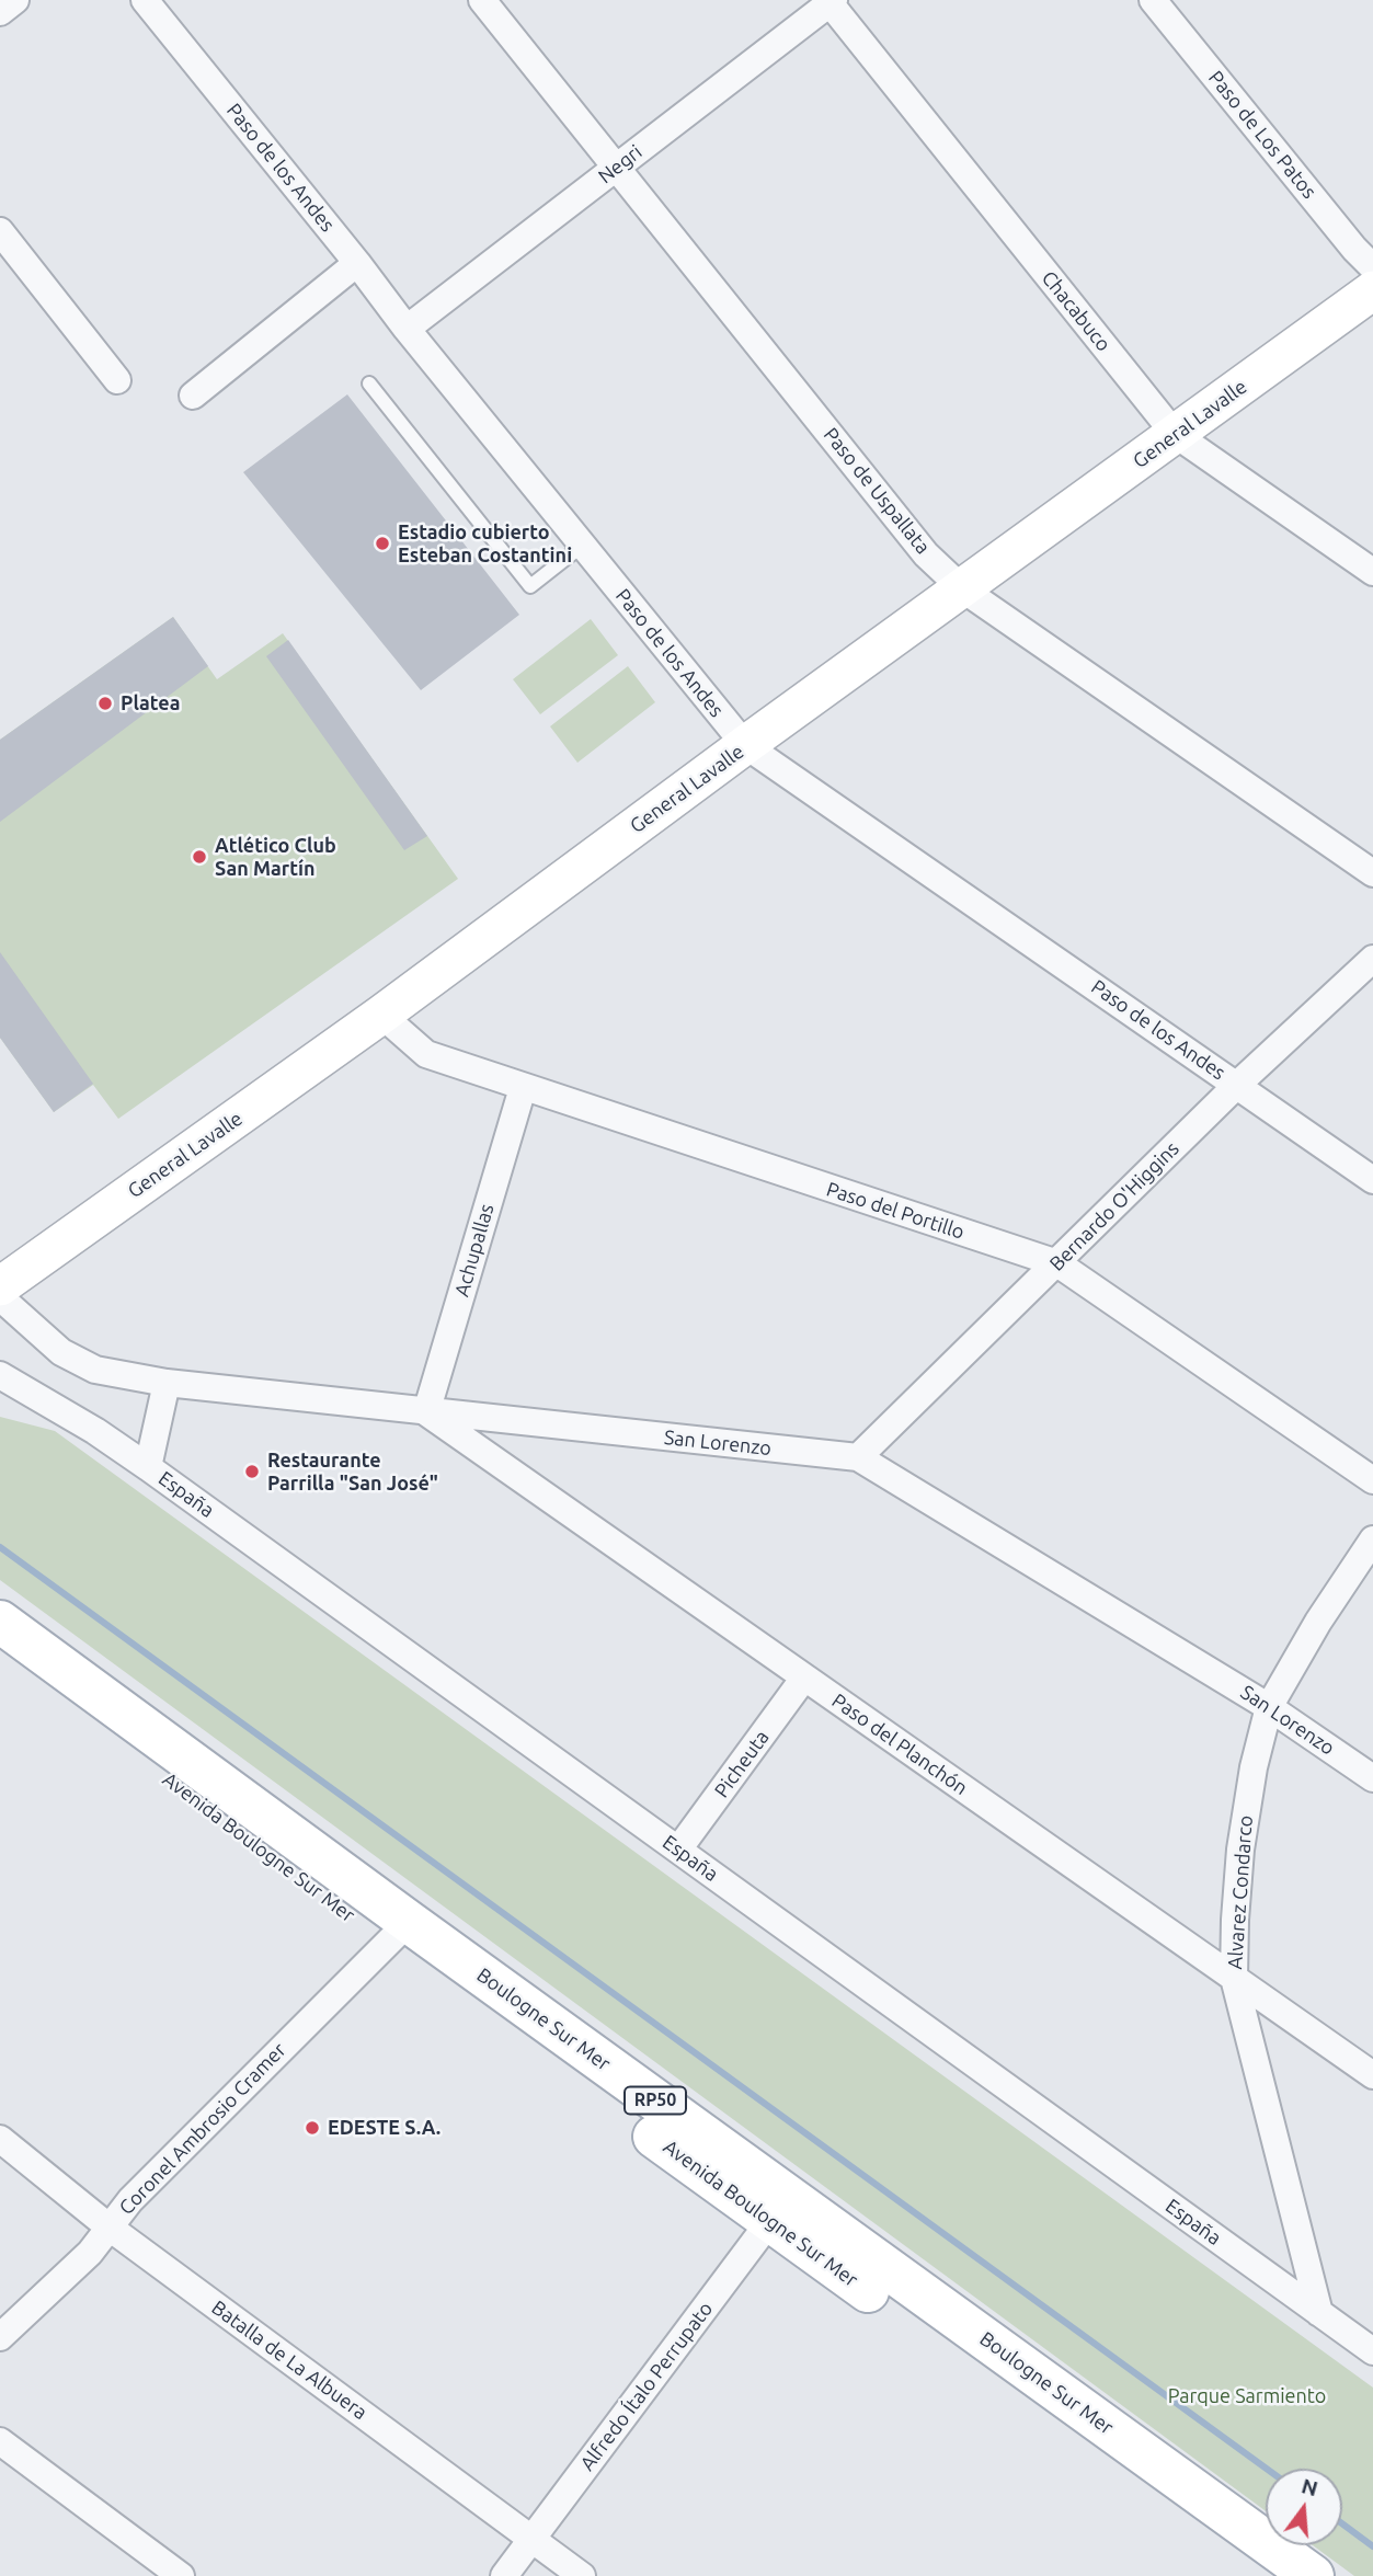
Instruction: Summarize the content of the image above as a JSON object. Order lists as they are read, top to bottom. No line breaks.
{"streets":{"main road":["General Lavalle","Avenida Boulogne Sur Mer","Boulogne Sur Mer","RP50"],"street":["Paso de Los Patos","Negri","Paso de los Andes","Chacabuco","Paso de Uspallata","Bernardo O'Higgins","Paso del Portillo","Achupallas","San Lorenzo","España","Paso del Planchón","Picheuta","Alvarez Condarco","Coronel Ambrosio Cramer","Batalla de La Albuera","Alfredo Ítalo Perrupato"]},"crossings":[["Negri","Paso de los Andes"],["Negri","Chacabuco"],["Negri","Paso de Uspallata"],["Paso de los Andes","General Lavalle"],["Paso de los Andes","Bernardo O'Higgins"],["Chacabuco","General Lavalle"],["General Lavalle","Paso de Uspallata"],["General Lavalle","Paso del Portillo"],["Bernardo O'Higgins","Paso del Portillo"],["Bernardo O'Higgins","San Lorenzo"],["Paso del Portillo","Achupallas"],["Achupallas","San Lorenzo"],["Achupallas","Paso del Planchón"],["San Lorenzo","Paso del Planchón"],["San Lorenzo","Alvarez Condarco"],["España","Picheuta"],["España","Alvarez Condarco"],["Paso del Planchón","Picheuta"],["Paso del Planchón","Alvarez Condarco"],["Avenida Boulogne Sur Mer","Boulogne Sur Mer"],["Avenida Boulogne Sur Mer","RP50"],["Avenida Boulogne Sur Mer","Coronel Ambrosio Cramer"],["Avenida Boulogne Sur Mer","Alfredo Ítalo Perrupato"],["Boulogne Sur Mer","Alfredo Ítalo Perrupato"],["RP50","Coronel Ambrosio Cramer"],["Coronel Ambrosio Cramer","Batalla de La Albuera"],["Batalla de La Albuera","Alfredo Ítalo Perrupato"]],"parks":["Parque Sarmiento"],"places":["Estadio cubierto Esteban Costantini","Platea","Atlético Club San Martín","Restaurante Parrilla \"San José\"","EDESTE S.A."],"north":"top"}
